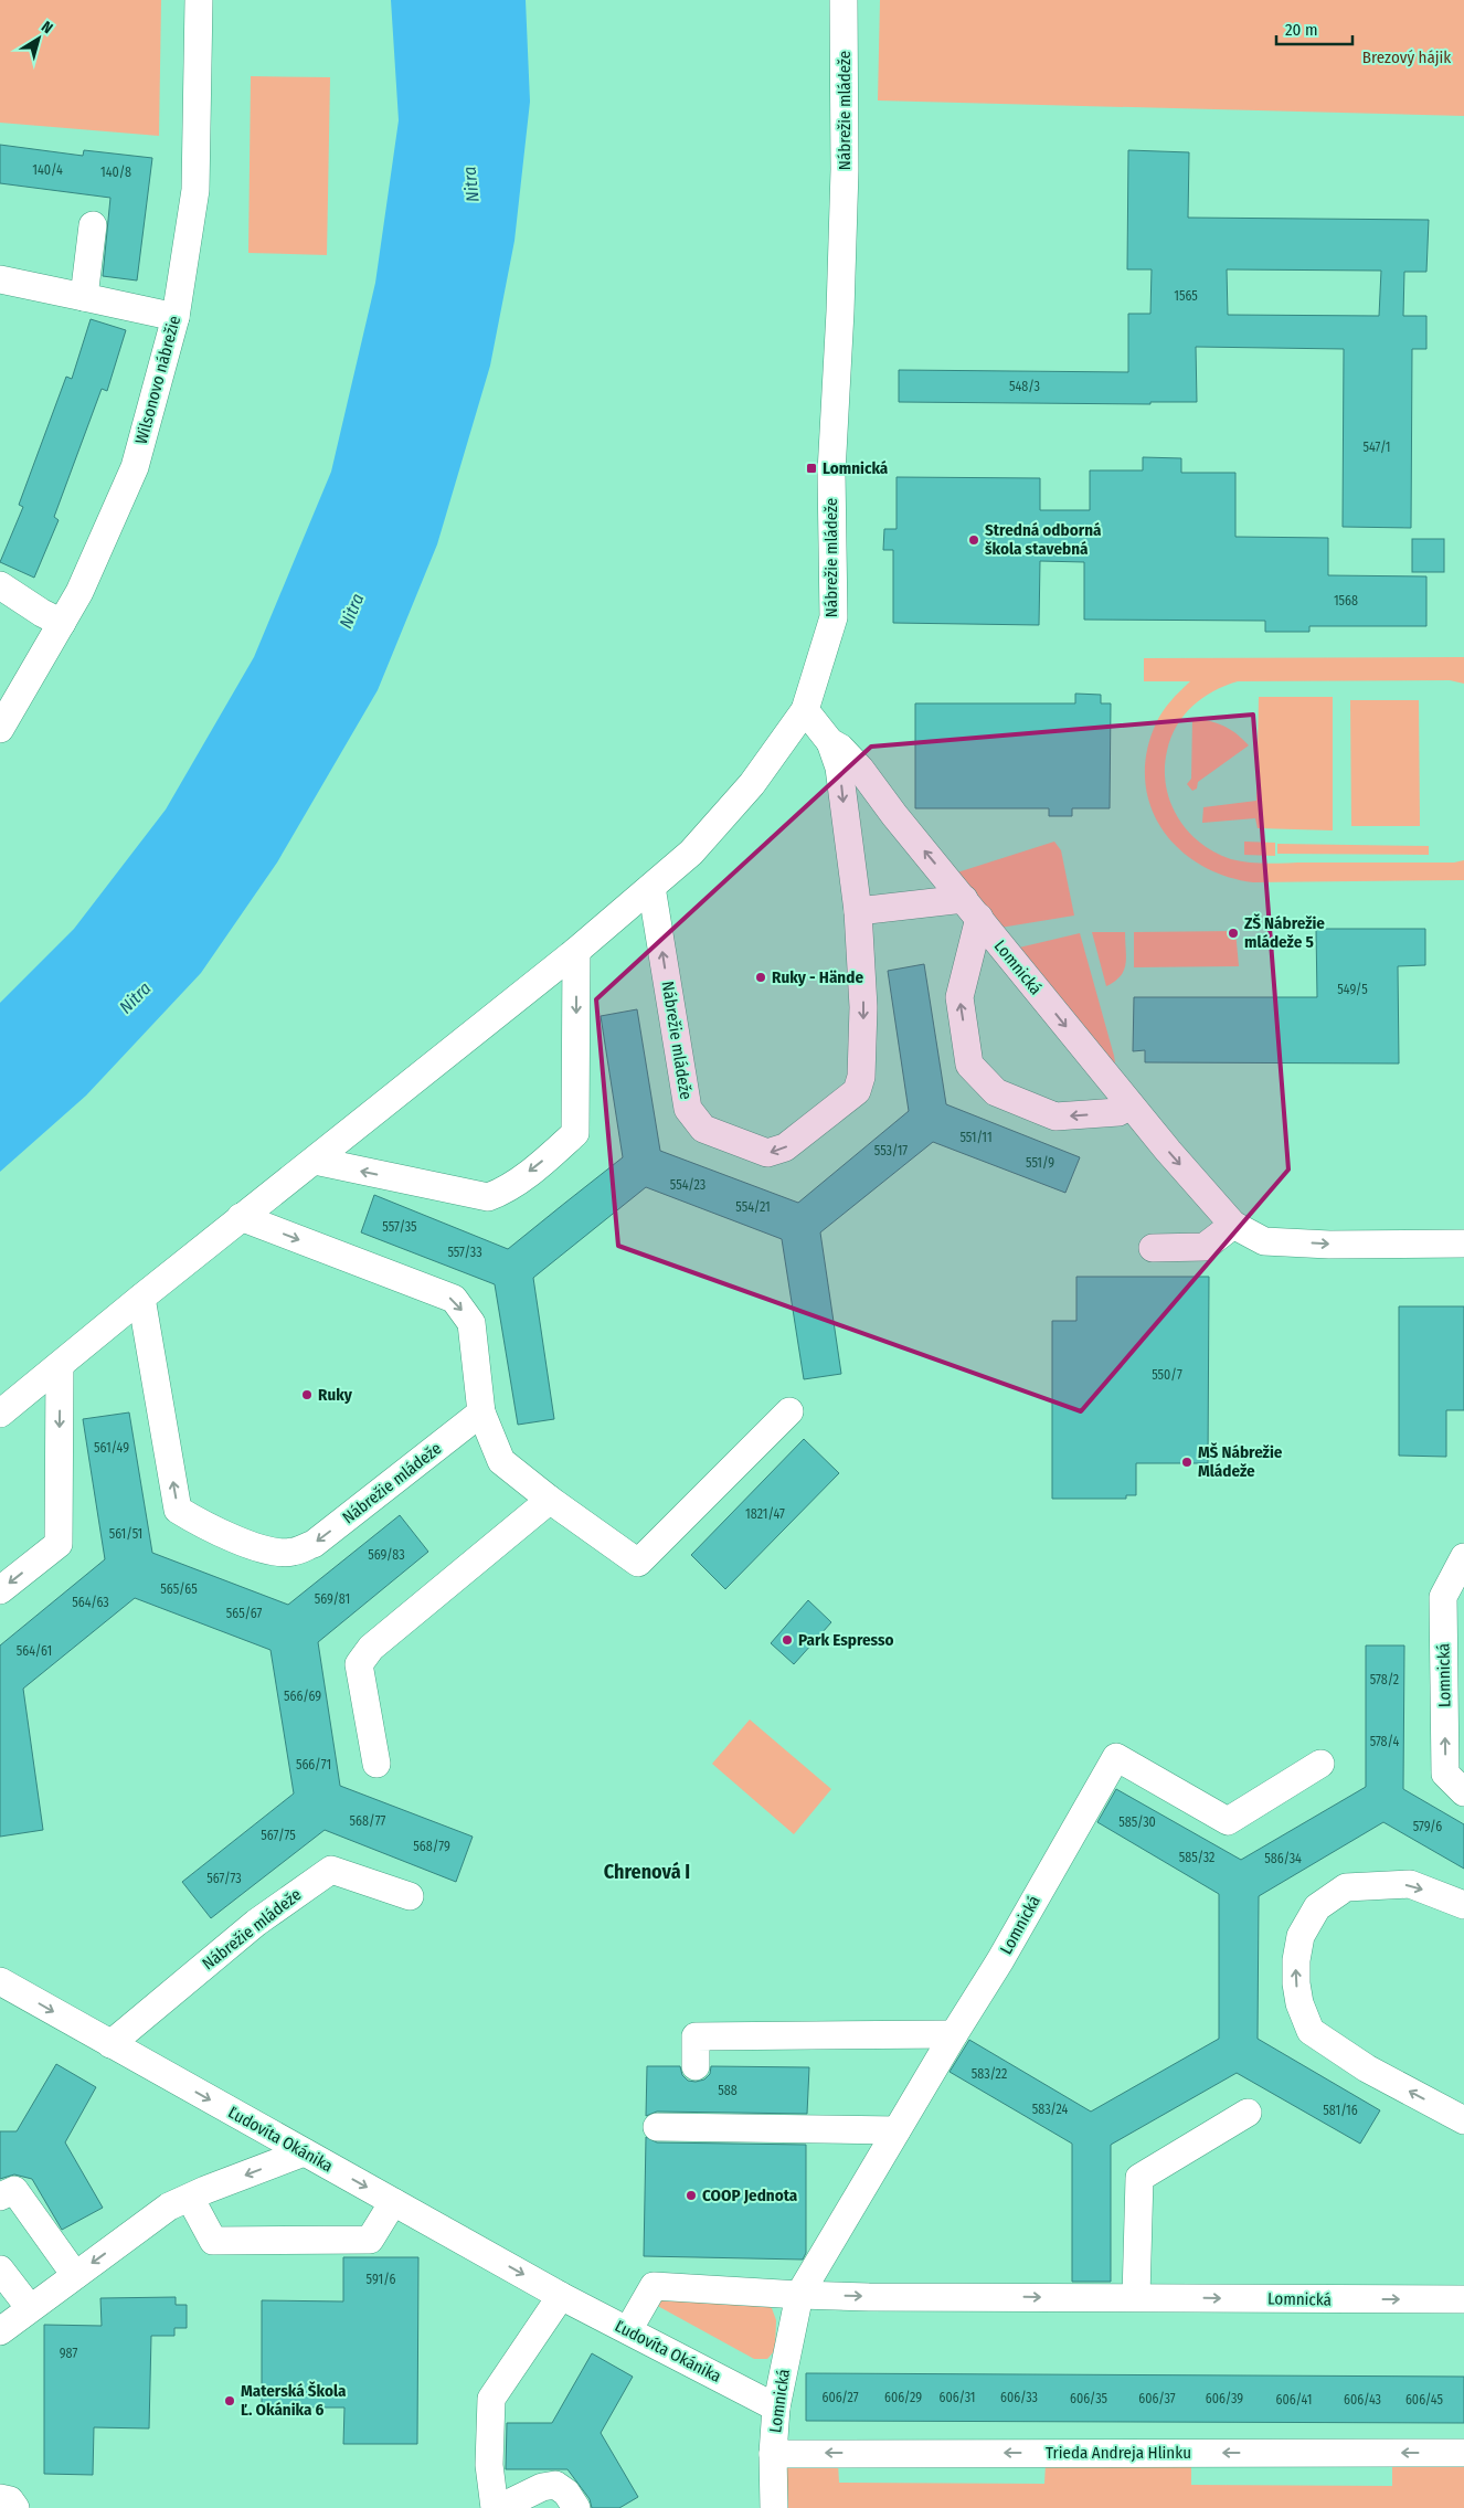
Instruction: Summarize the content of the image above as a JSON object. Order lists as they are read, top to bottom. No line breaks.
{"streets":{"street":["Nábrežie mládeže","Wilsonovo nábrežie","Lomnická","Ľudovíta Okánika","Trieda Andreja Hlinku"]},"crossings":[["Nábrežie mládeže","Lomnická"],["Nábrežie mládeže","Ľudovíta Okánika"],["Lomnická","Ľudovíta Okánika"],["Lomnická","Trieda Andreja Hlinku"]],"one_way":["Ľudovíta Okánika","Trieda Andreja Hlinku"],"districts":["Chrenová I"],"water":["Nitra"],"parks":["Brezový hájik"],"places":{"transit":["Lomnická"],"other":["Stredná odborná škola stavebná","ZŠ Nábrežie mládeže 5","Ruky - Hände","Ruky","MŠ Nábrežie Mládeže","Park Espresso","COOP Jednota","Materská Škola Ľ. Okánika 6"]},"house_numbers":["140/4","140/8","1565","548/3","547/1","1568","549/5","551/11","553/17","551/9","554/23","554/21","557/35","557/33","550/7","561/49","1821/47","561/51","569/83","565/65","569/81","564/63","565/67","564/61","578/2","566/69","578/4","566/71","568/77","585/30","579/6","567/75","568/79","585/32","586/34","567/73","583/22","588","583/24","581/16","591/6","987","606/27","606/29","606/31","606/33","606/35","606/37","606/39","606/41","606/43","606/45"],"scale_bar":"20 m","north":"top right"}
